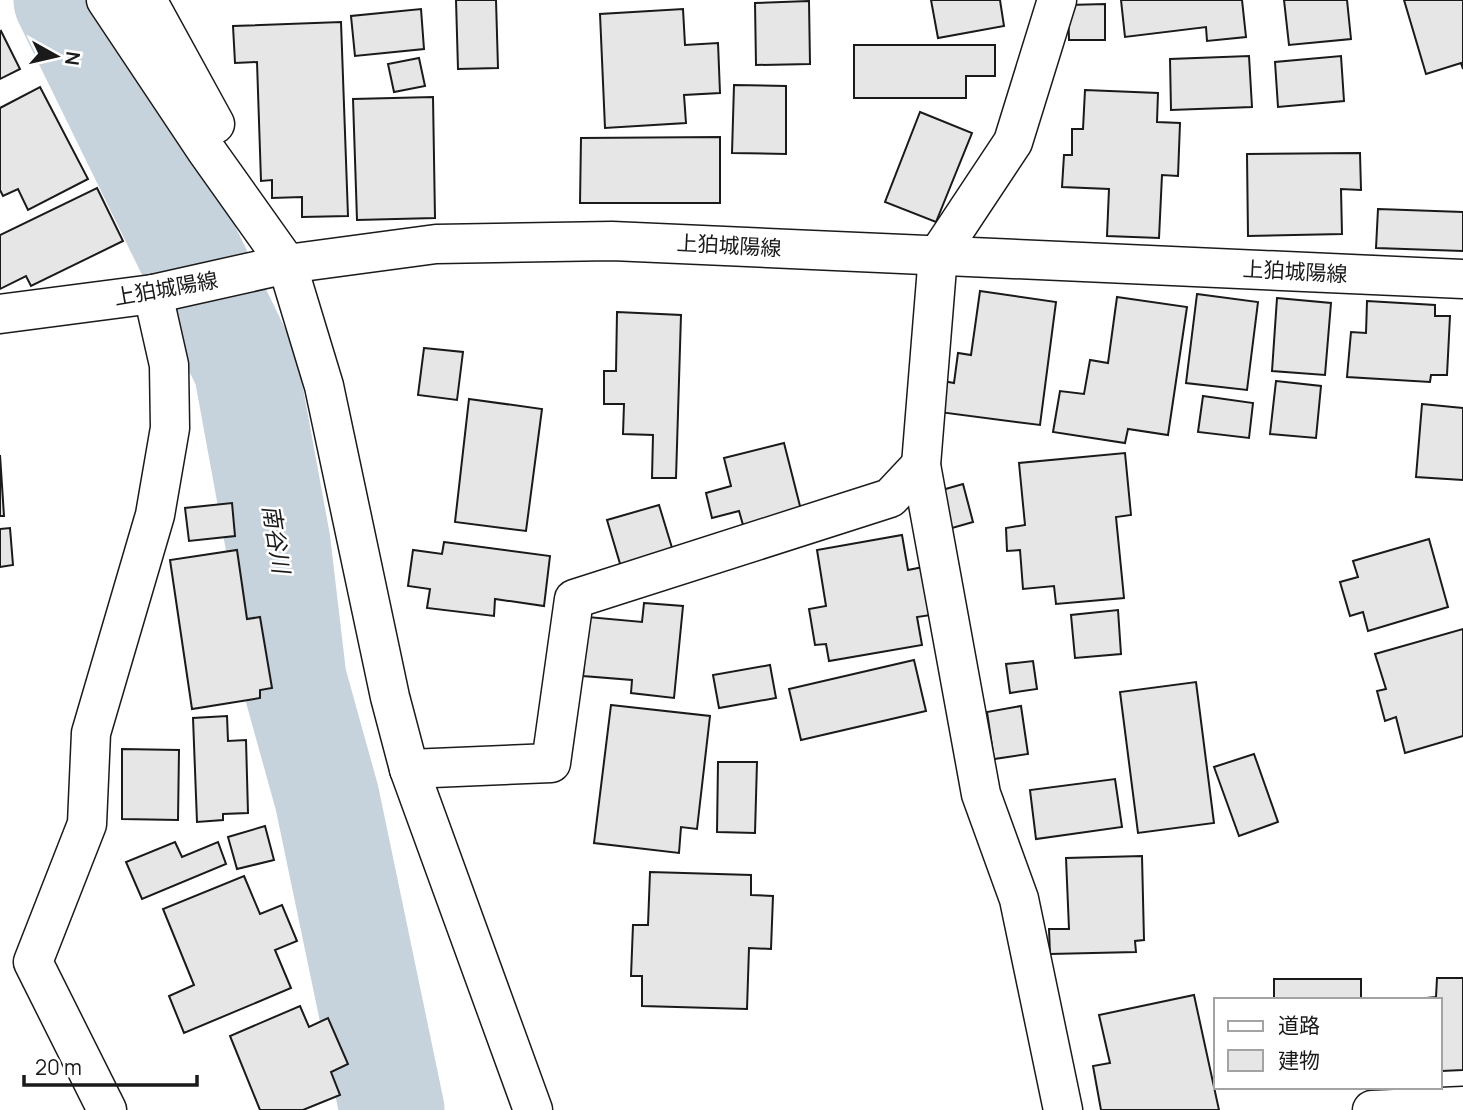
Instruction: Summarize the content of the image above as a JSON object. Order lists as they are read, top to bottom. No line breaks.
{"streets":{"street":["上狛城陽線"]},"water":["南谷川"],"legend":["道路","建物"],"scale_bar":"20 m","north":"right"}
